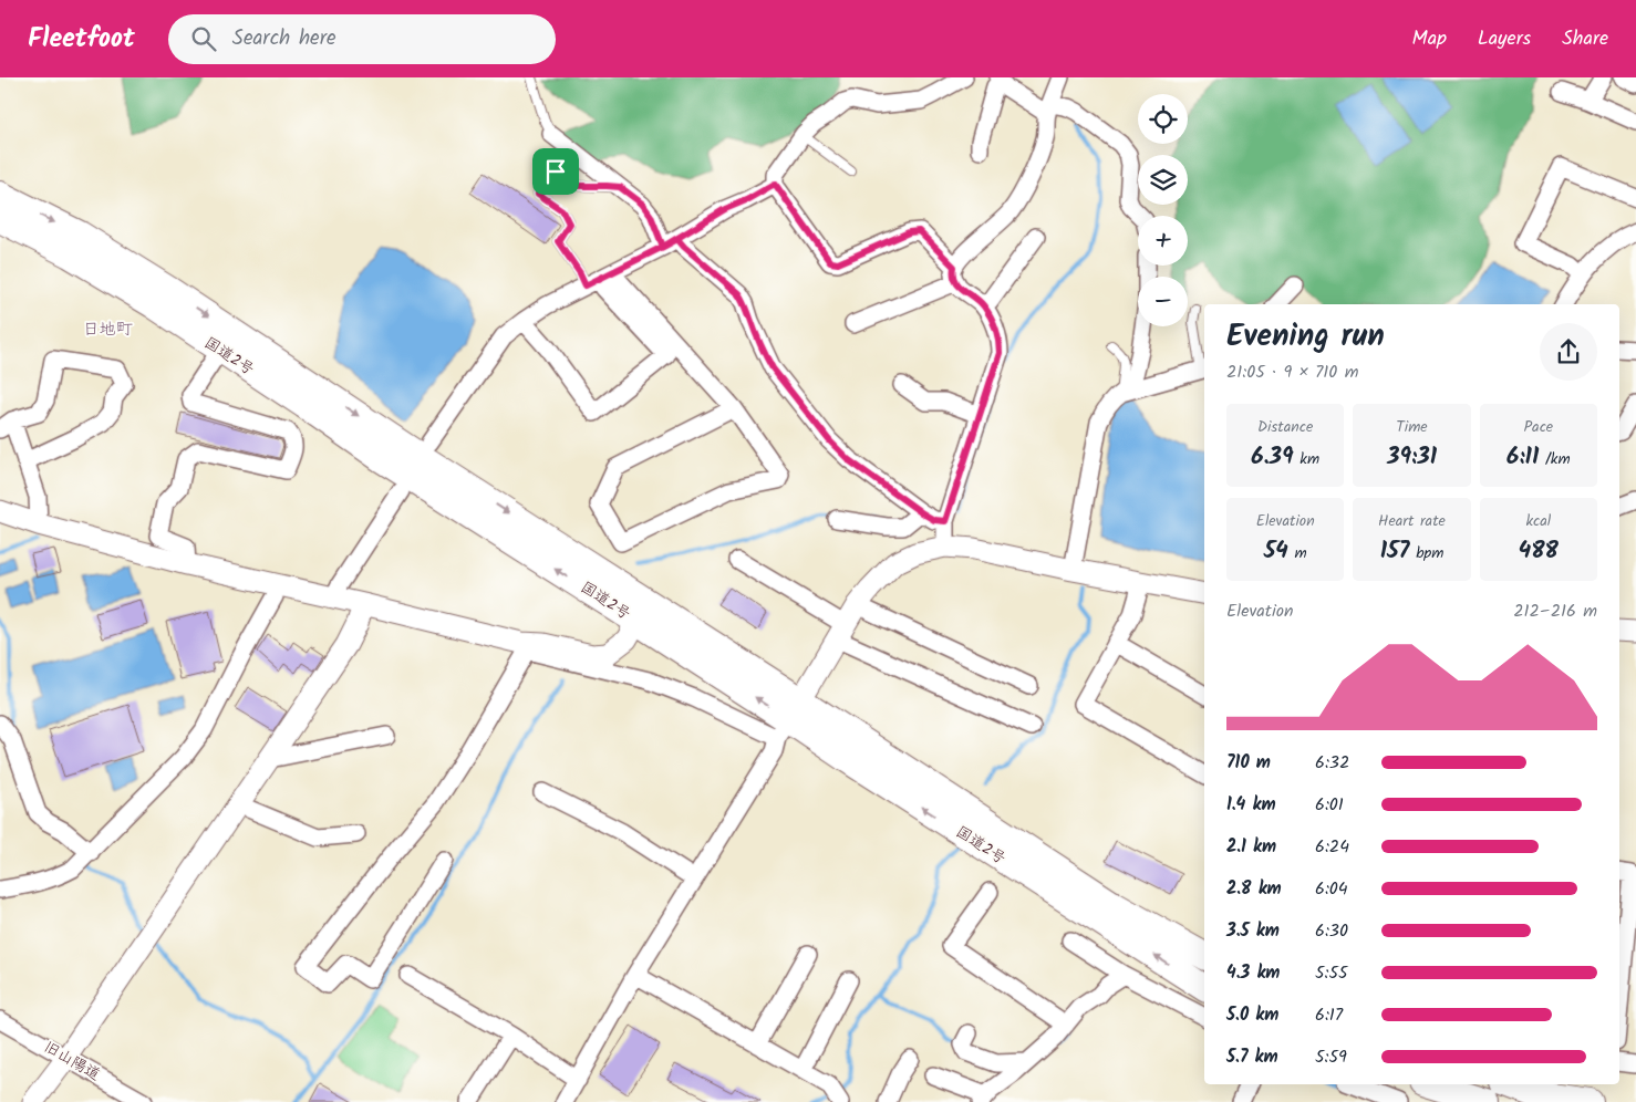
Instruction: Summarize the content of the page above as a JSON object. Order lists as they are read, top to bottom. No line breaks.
{"streets":{"highway":["国道2号"],"street":["旧山陽道"]},"districts":["日地町"],"page":{"header":"Fleetfoot","search":"Search here","nav":["Map","Layers","Share"],"map_buttons":["+","−"],"heading":["Evening run","21:05 · 9 × 710 m"],"stats":[["Distance","6.39 km"],["Time","39:31"],["Pace","6:11 /km"],["Elevation","54 m"],["Heart rate","157 bpm"],["kcal","488"]],"chart":["Elevation","212–216 m"],"list":[{"name":"710 m","note":"6:32"},{"name":"1.4 km","note":"6:01"},{"name":"2.1 km","note":"6:24"},{"name":"2.8 km","note":"6:04"},{"name":"3.5 km","note":"6:30"},{"name":"4.3 km","note":"5:55"},{"name":"5.0 km","note":"6:17"},{"name":"5.7 km","note":"5:59"}]}}
